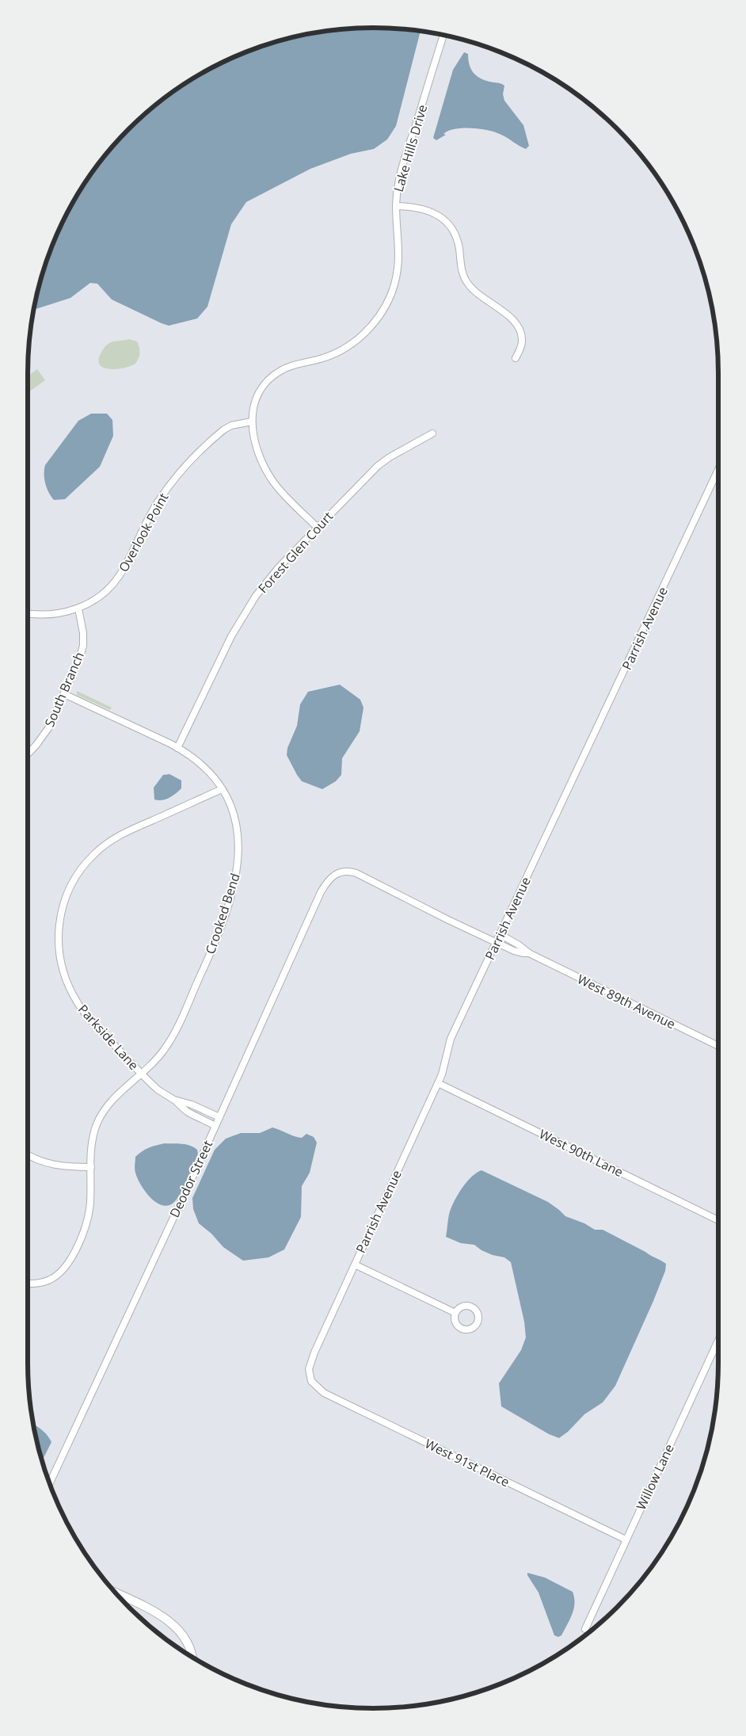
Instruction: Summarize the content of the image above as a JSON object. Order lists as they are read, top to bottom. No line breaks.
{"streets":{"street":["Lake Hills Drive","Overlook Point","Forest Glen Court","Parrish Avenue","South Branch","Crooked Bend","West 89th Avenue","Parkside Lane","West 90th Lane","Deodor Street","West 91st Place","Willow Lane"]},"crossings":[["Lake Hills Drive","Overlook Point"],["Lake Hills Drive","Forest Glen Court"],["Overlook Point","South Branch"],["Forest Glen Court","Crooked Bend"],["Parrish Avenue","West 89th Avenue"],["Parrish Avenue","West 90th Lane"],["Parrish Avenue","West 91st Place"],["South Branch","Crooked Bend"],["Crooked Bend","Parkside Lane"],["West 89th Avenue","Deodor Street"],["Parkside Lane","Deodor Street"],["West 91st Place","Willow Lane"]]}
